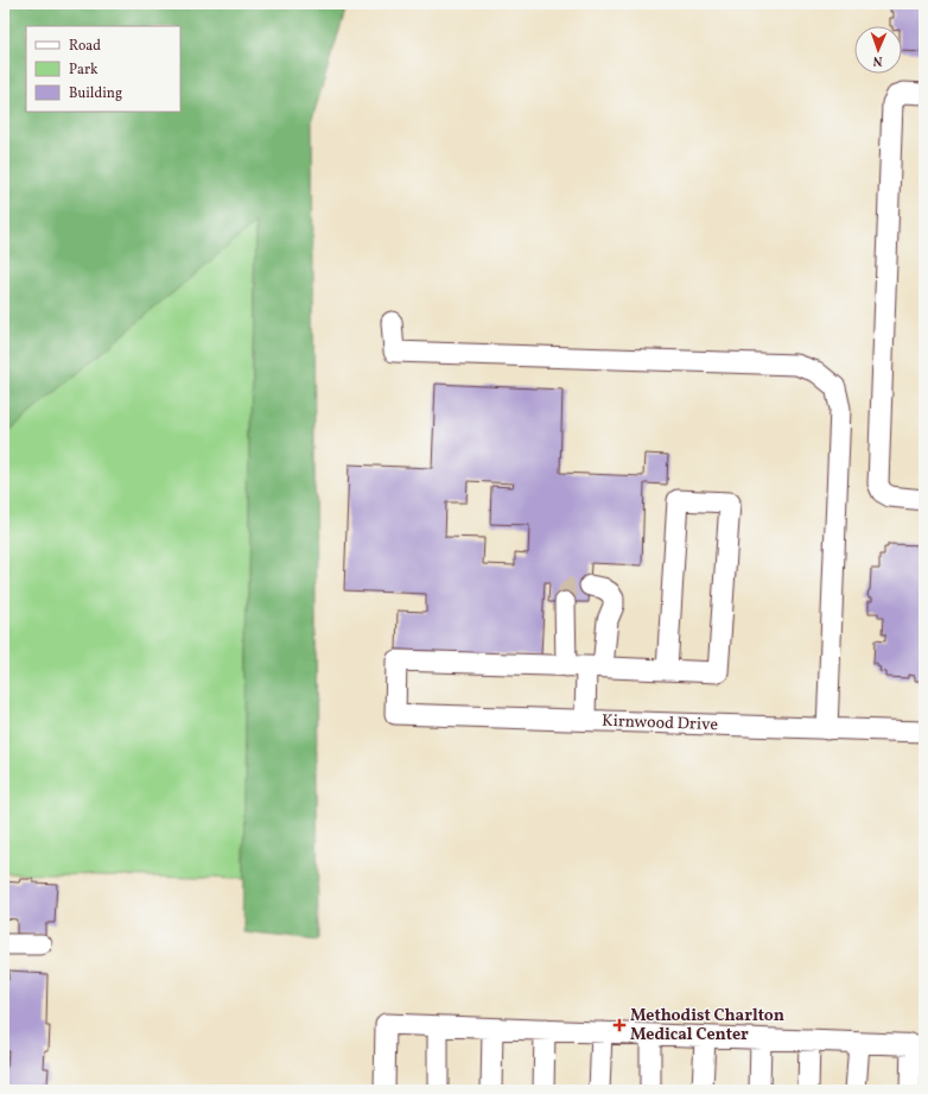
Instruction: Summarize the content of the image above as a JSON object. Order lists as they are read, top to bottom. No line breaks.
{"streets":{"street":["Kirnwood Drive"]},"places":{"health":["Methodist Charlton Medical Center"]},"legend":["Road","Park","Building"],"north":"bottom"}
